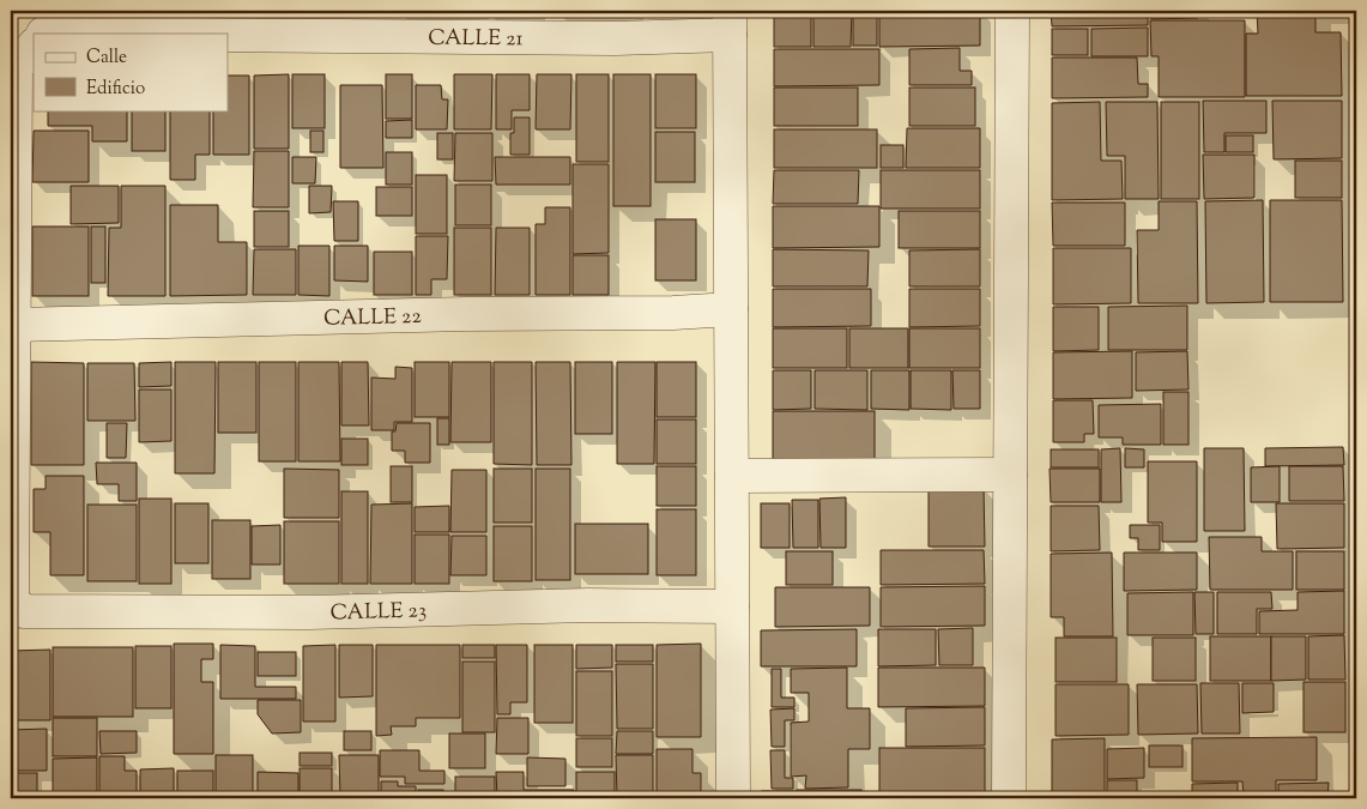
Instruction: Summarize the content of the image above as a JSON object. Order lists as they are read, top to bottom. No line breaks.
{"streets":{"street":["CALLE 21","CALLE 22","CALLE 23"]},"crossings":[["CALLE 22","CALLE 23"]],"legend":["Calle","Edificio"]}
